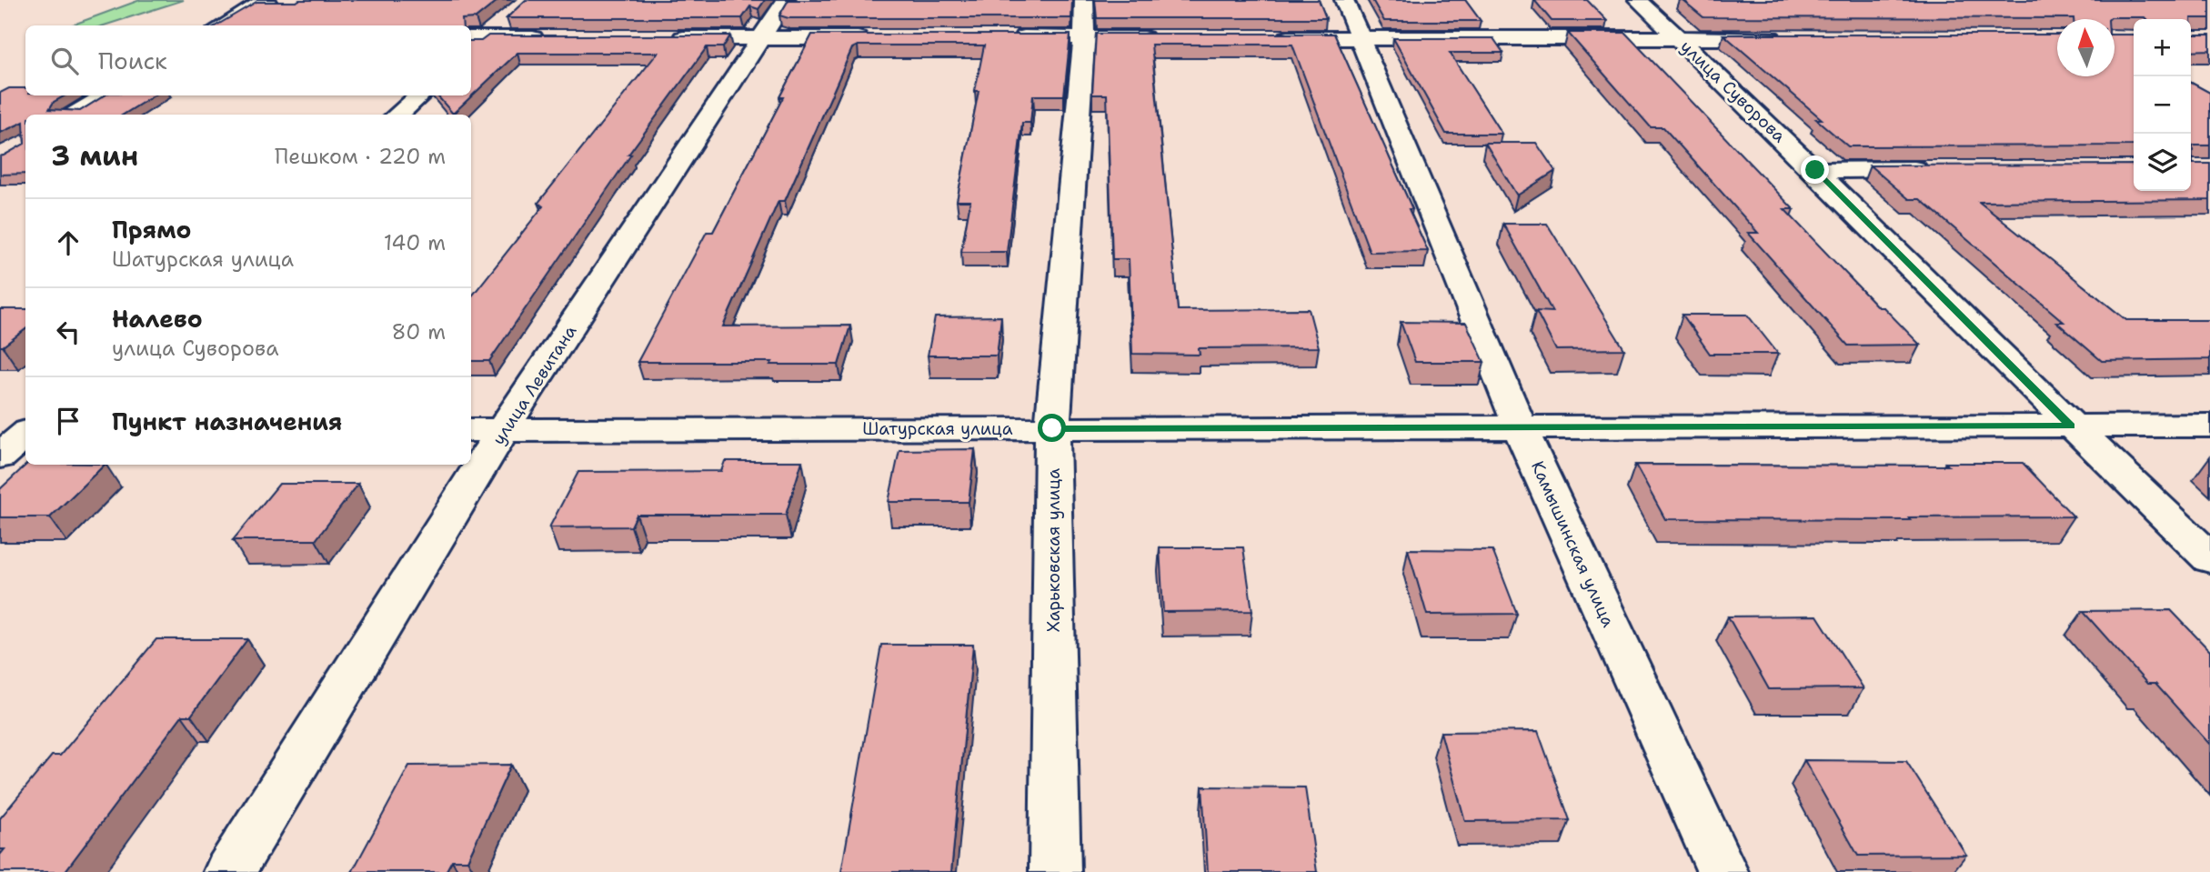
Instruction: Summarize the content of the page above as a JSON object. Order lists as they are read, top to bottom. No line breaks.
{"streets":{"street":["улица Суворова","улица Левитана","Шатурская улица","Камышинская улица","Харьковская улица"]},"crossings":[["улица Суворова","Шатурская улица"],["улица Левитана","Шатурская улица"],["Шатурская улица","Камышинская улица"],["Шатурская улица","Харьковская улица"]],"north":"top","page":{"map_buttons":["+","−"],"search":"Поиск","heading":["3 мин","Пешком · 220 m"],"list":[["Прямо","Шатурская улица","140 m"],["Налево","улица Суворова","80 m"],"Пункт назначения"]}}
